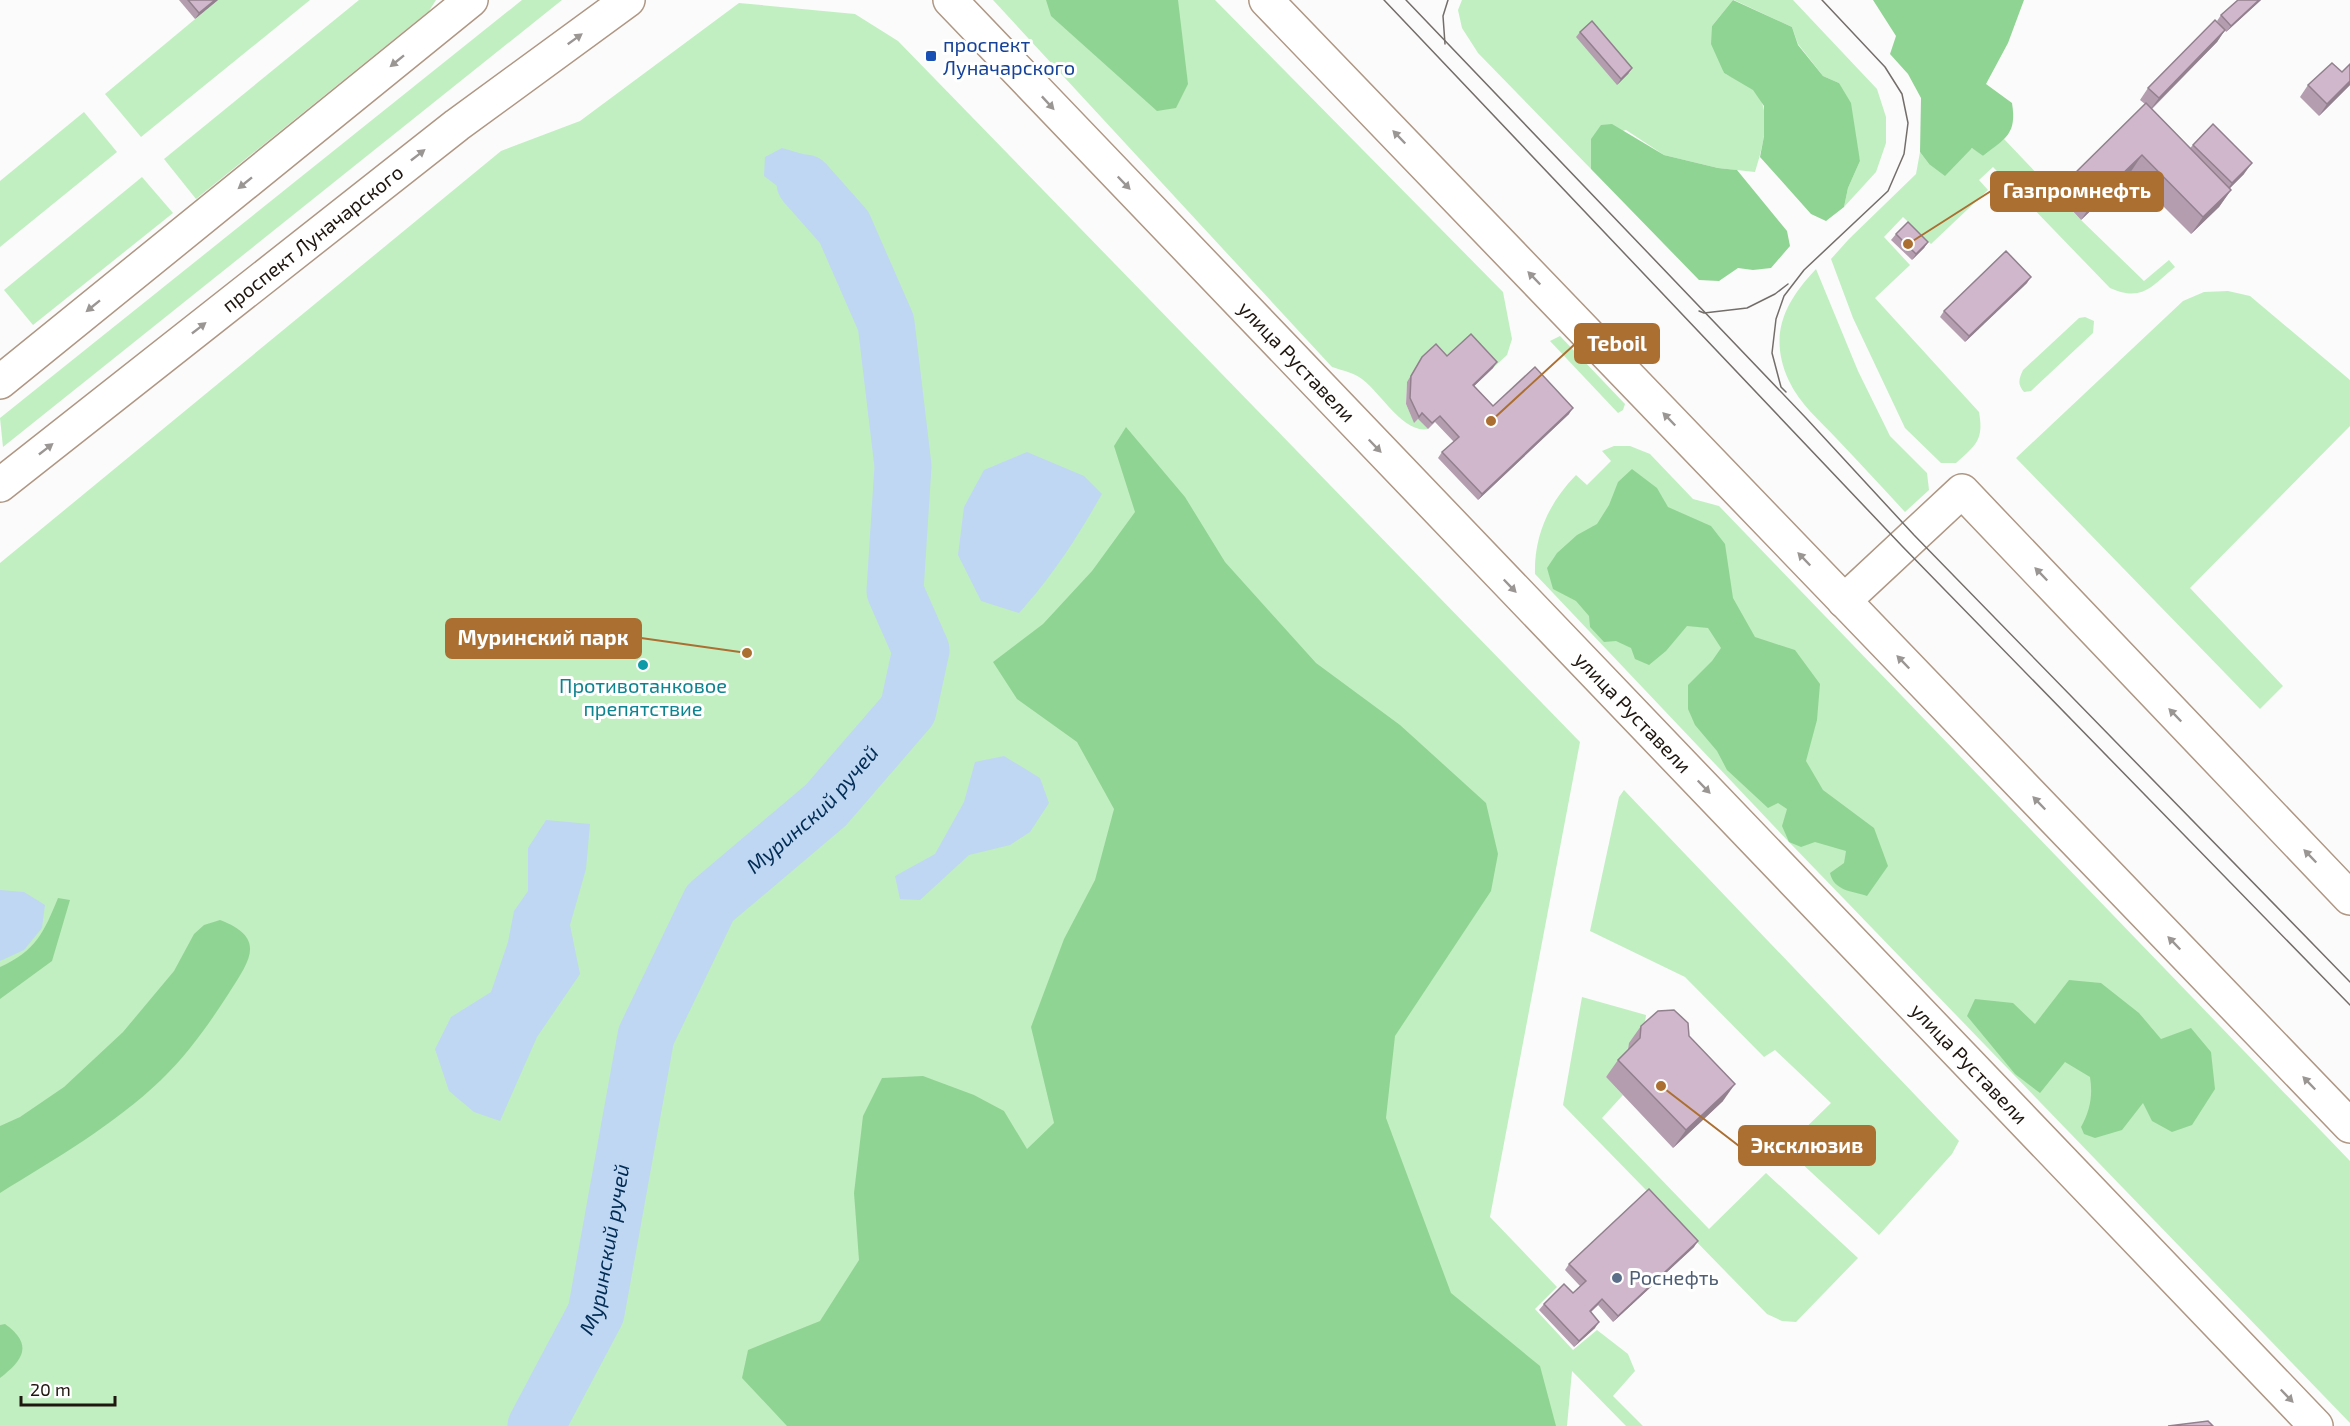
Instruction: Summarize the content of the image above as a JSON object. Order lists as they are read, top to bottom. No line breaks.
{"streets":{"main road":["проспект Луначарского","улица Руставели"]},"water":["Муринский ручей"],"places":{"transit":["проспект Луначарского"],"other":["Газпромнефть","Teboil","Муринский парк","Противотанковое препятствие","Эксклюзив","Роснефть"]},"scale_bar":"20 m"}
